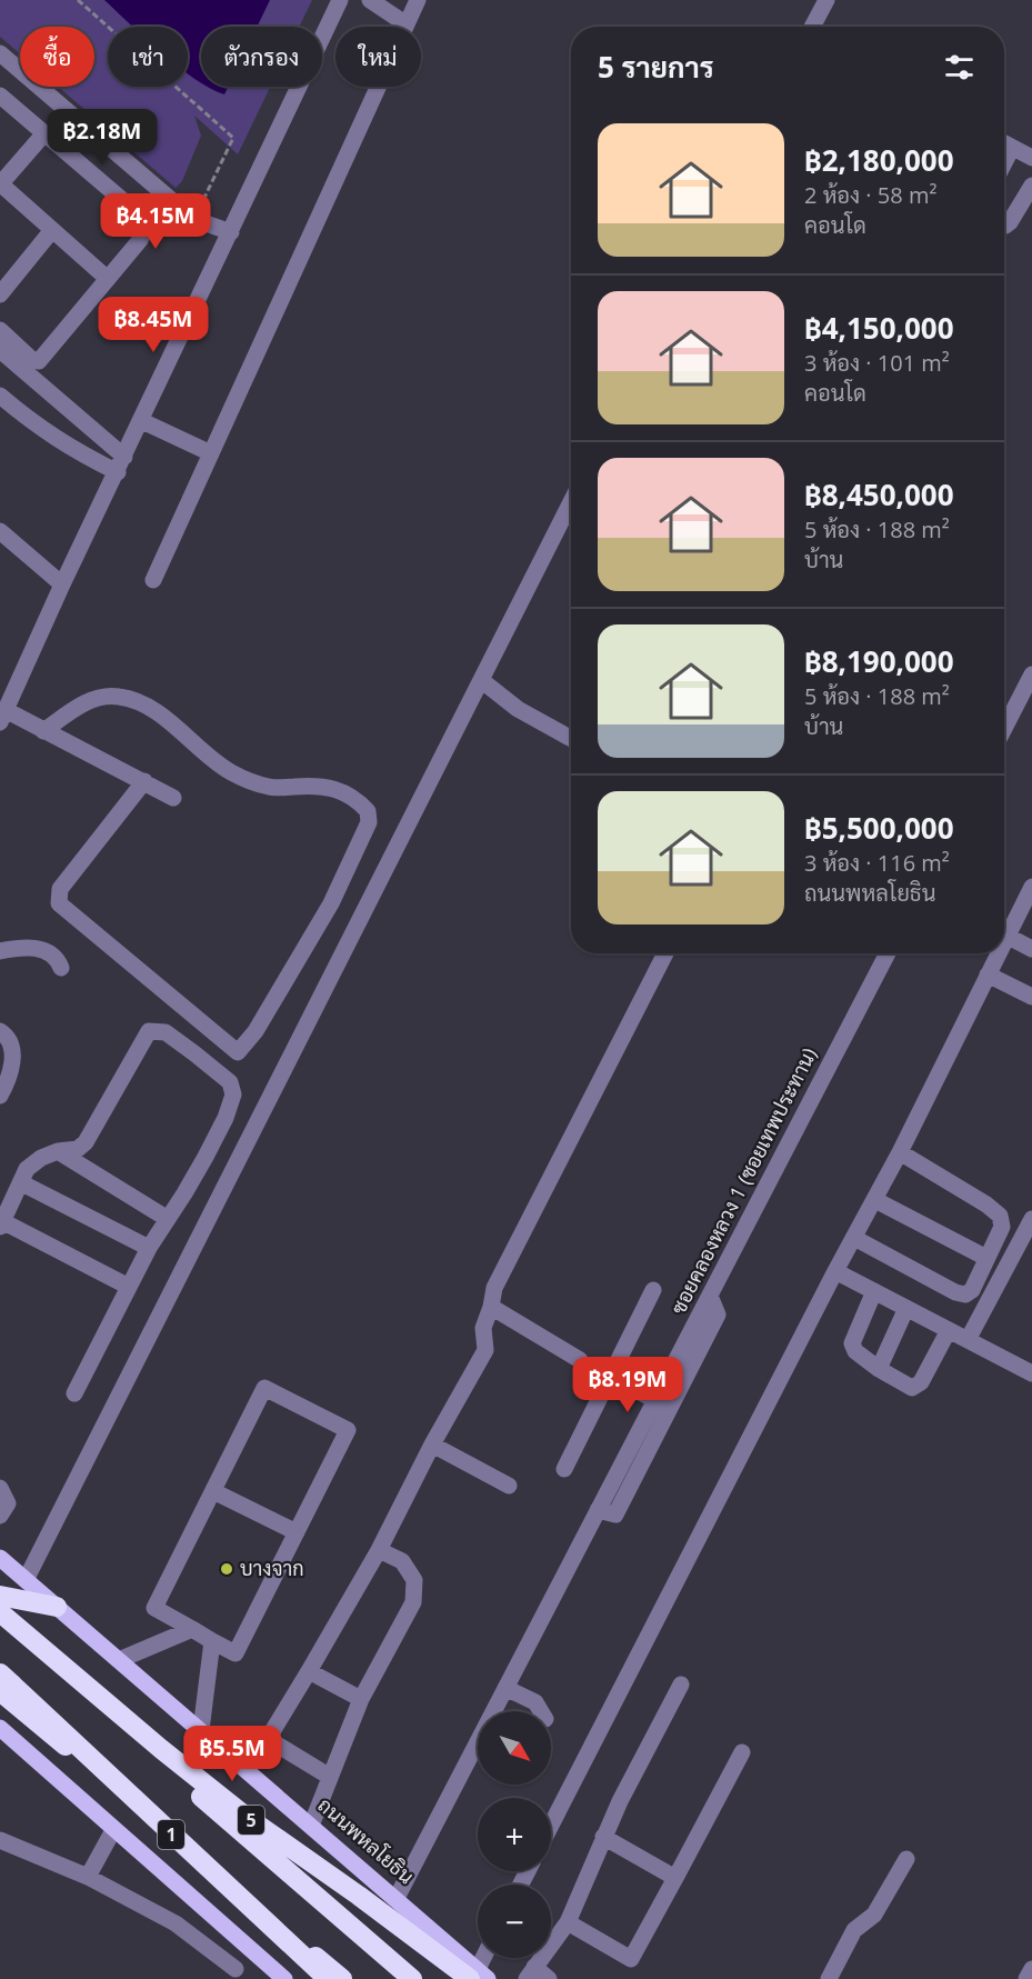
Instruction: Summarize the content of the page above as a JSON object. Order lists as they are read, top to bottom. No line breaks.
{"streets":{"highway":["5","1"],"main road":["ถนนพหลโยธิน"],"street":["ซอยคลองหลวง 1 (ซอยเทพประทาน)"]},"crossings":[["ซอยคลองหลวง 1 (ซอยเทพประทาน)","ถนนพหลโยธิน"],["5","ถนนพหลโยธิน"]],"places":["บางจาก"],"north":"bottom right","page":{"chip":["ซื้อ","เช่า","ตัวกรอง","ใหม่"],"heading":"5 รายการ","list":[{"name":"฿2,180,000","note":"2 ห้อง · 58 m² · คอนโด"},{"name":"฿4,150,000","note":"3 ห้อง · 101 m² · คอนโด"},{"name":"฿8,450,000","note":"5 ห้อง · 188 m² · บ้าน"},{"name":"฿8,190,000","note":"5 ห้อง · 188 m² · บ้าน"},{"name":"฿5,500,000","note":"3 ห้อง · 116 m² · ถนนพหลโยธิน"}],"price":["฿2.18M","฿4.15M","฿8.45M","฿8.19M","฿5.5M"],"map_buttons":["+","−"]}}
